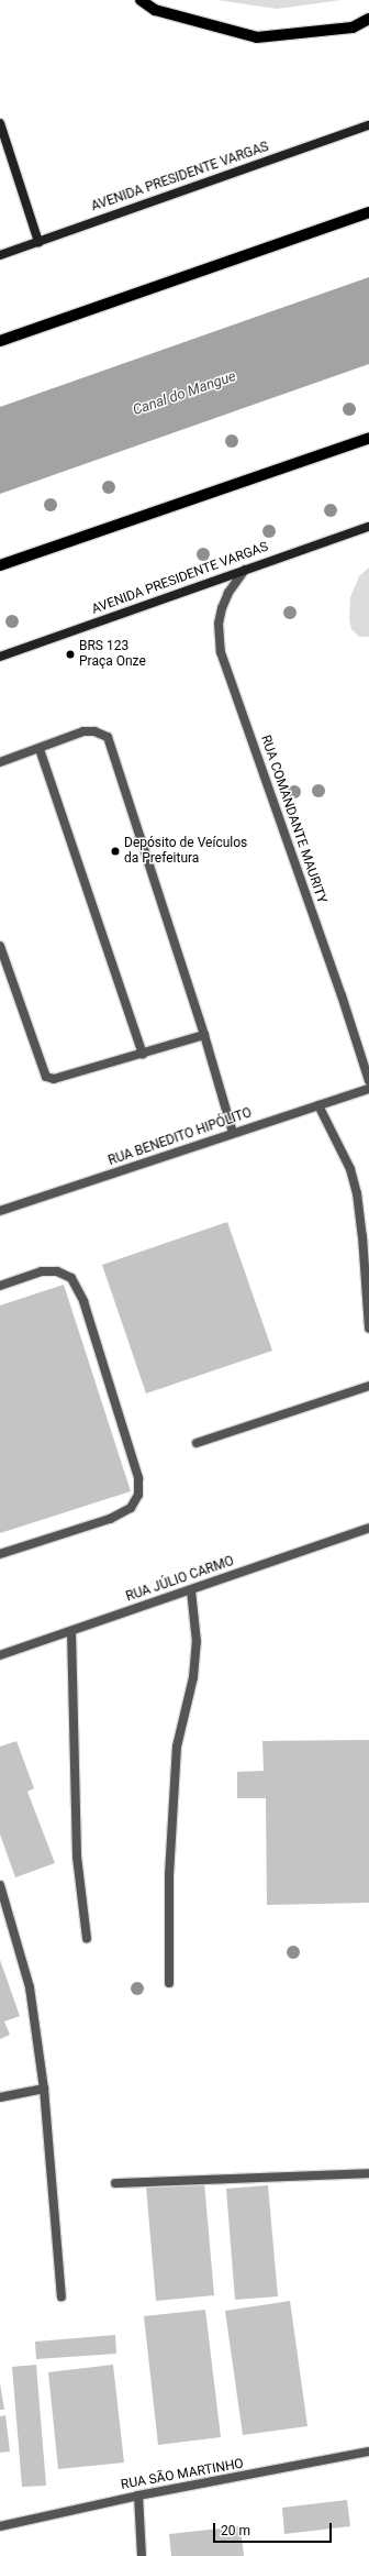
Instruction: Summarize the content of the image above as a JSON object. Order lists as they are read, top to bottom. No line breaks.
{"streets":{"main road":["AVENIDA PRESIDENTE VARGAS"],"street":["RUA COMANDANTE MAURITY","RUA BENEDITO HIPÓLITO","RUA JÚLIO CARMO","RUA SÃO MARTINHO"]},"crossings":[["AVENIDA PRESIDENTE VARGAS","RUA COMANDANTE MAURITY"]],"water":["Canal do Mangue"],"places":["BRS 123 Praça Onze","Depósito de Veículos da Prefeitura"],"scale_bar":"20 m"}
